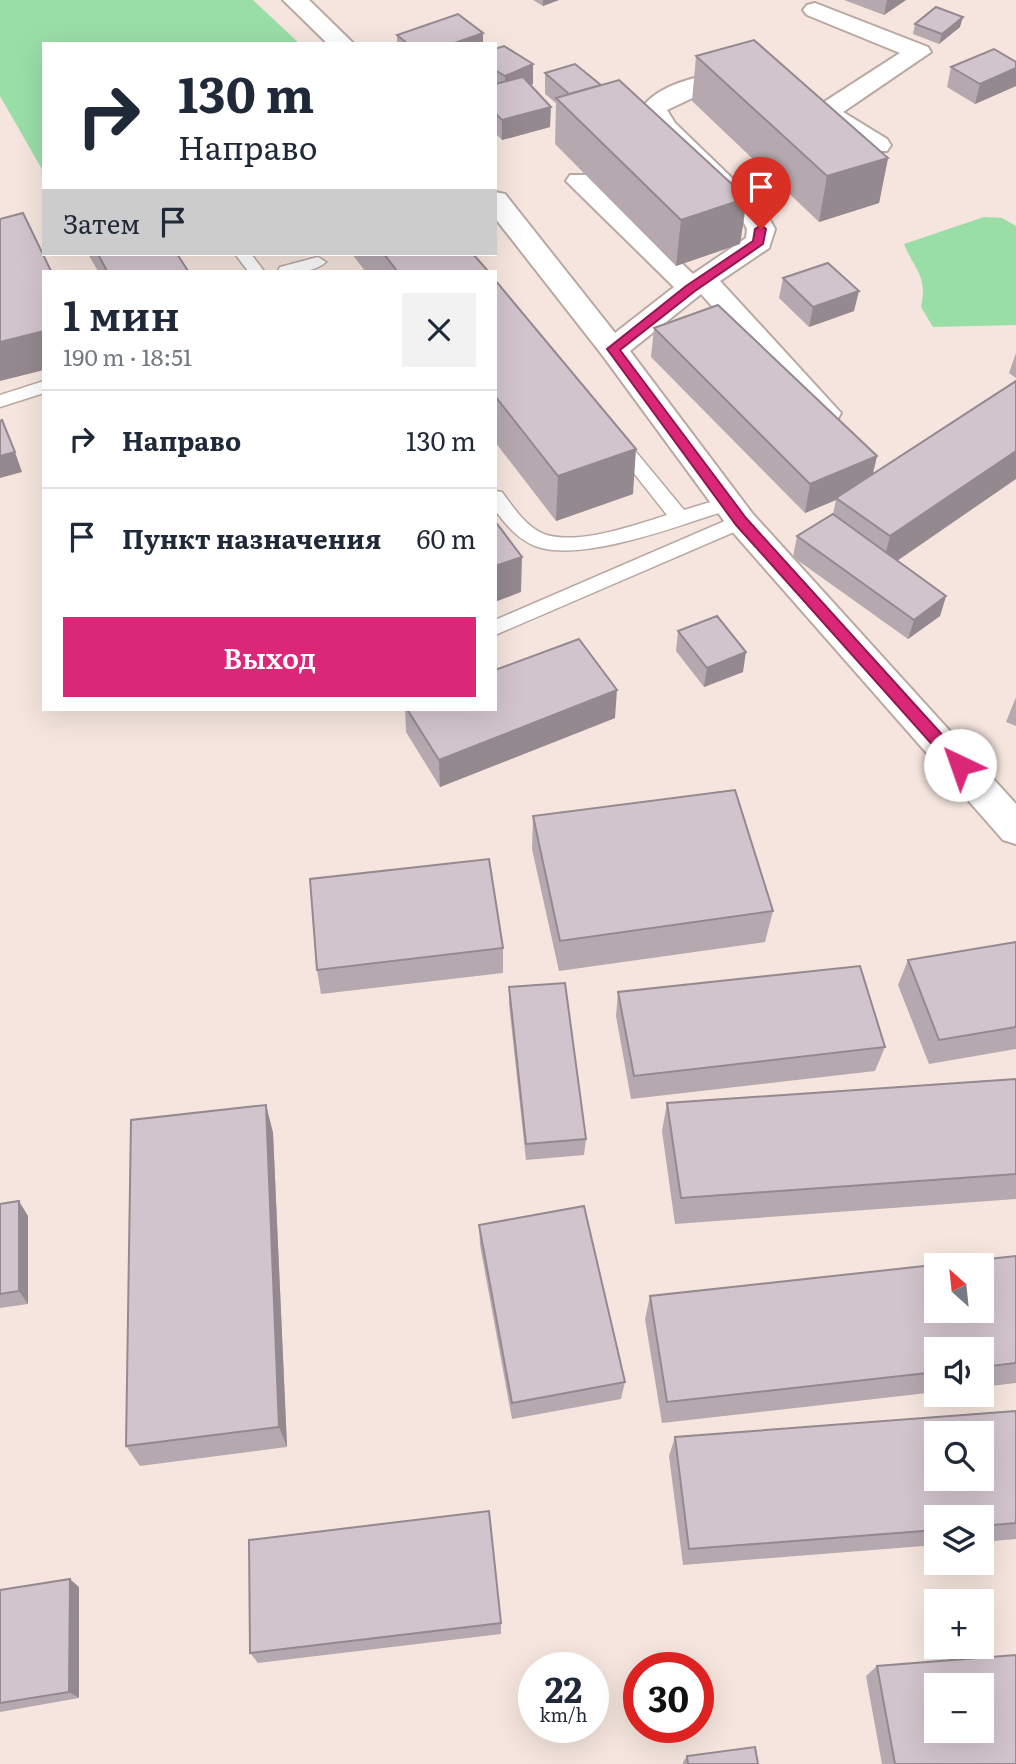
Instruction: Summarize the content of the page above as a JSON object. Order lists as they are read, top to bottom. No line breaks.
{"north":"top left","page":{"turn":["130 m","Направо"],"then":"Затем","heading":["1 мин","190 m · 18:51"],"list":[{"name":"Направо","value":"130 m"},{"name":"Пункт назначения","value":"60 m"}],"buttons":"Выход","map_buttons":["+","−"],"speed":"22 km/h","limit":"30"}}
